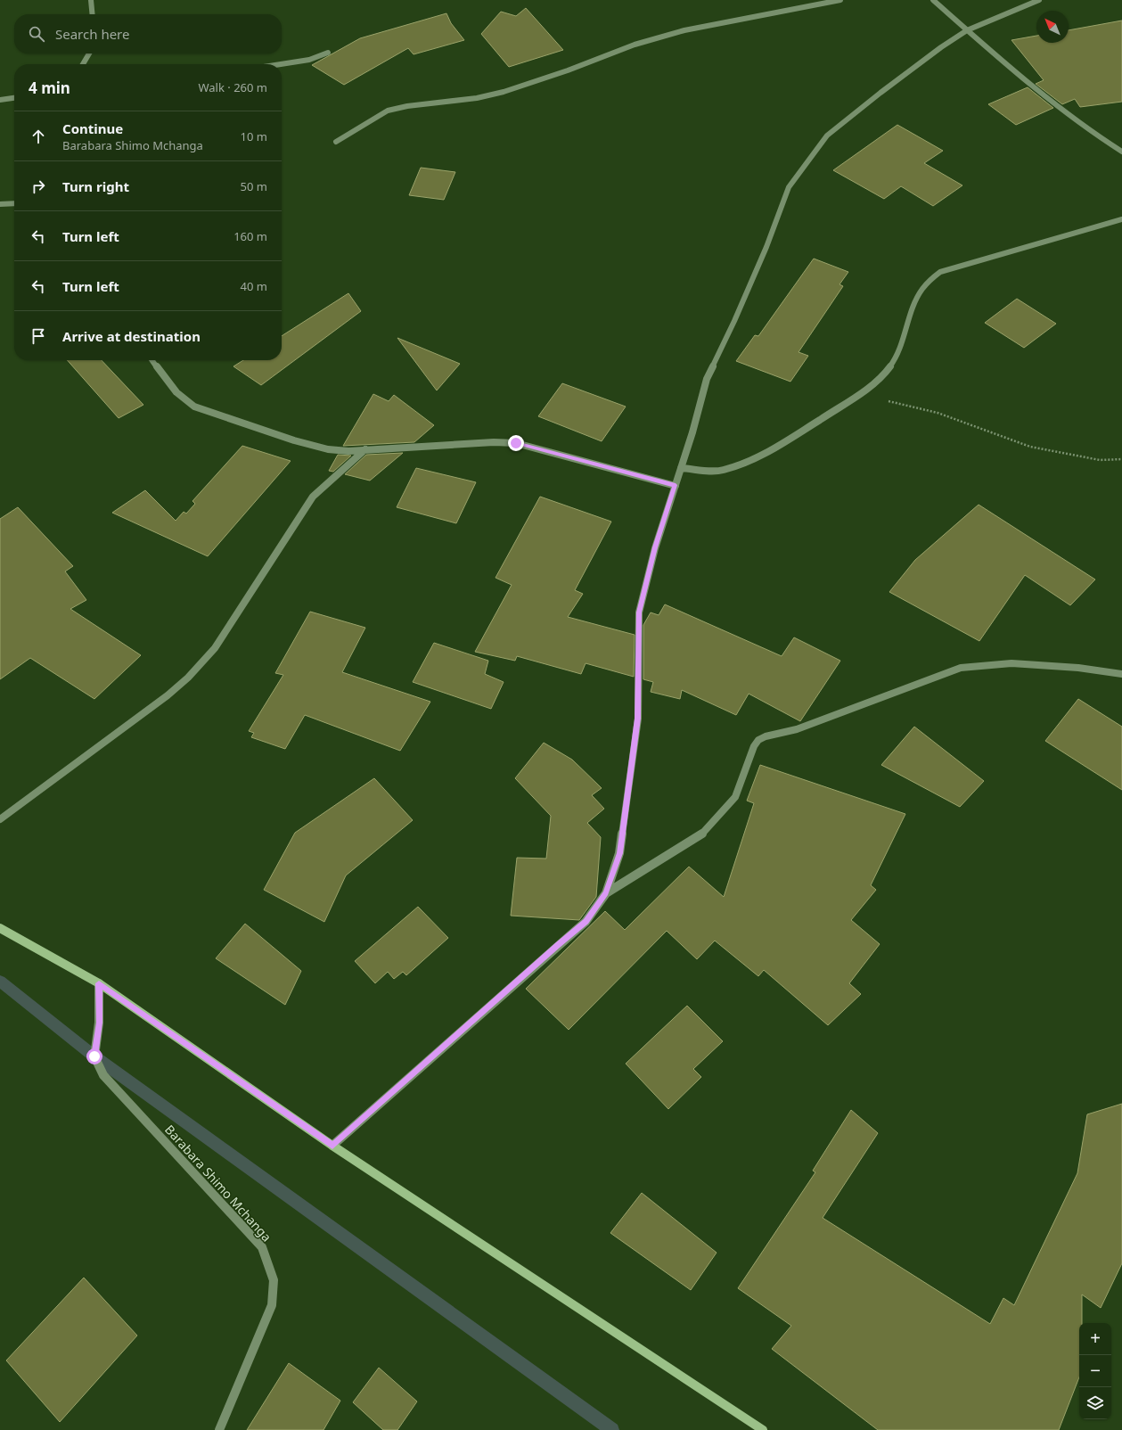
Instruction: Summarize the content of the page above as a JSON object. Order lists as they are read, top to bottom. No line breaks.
{"streets":{"street":["Barabara Shimo Mchanga"]},"north":"top left","page":{"search":"Search here","heading":["4 min","Walk · 260 m"],"list":[["Continue","Barabara Shimo Mchanga","10 m"],["Turn right","50 m"],["Turn left","160 m"],["Turn left","40 m"],"Arrive at destination"],"map_buttons":["+","−"]}}
